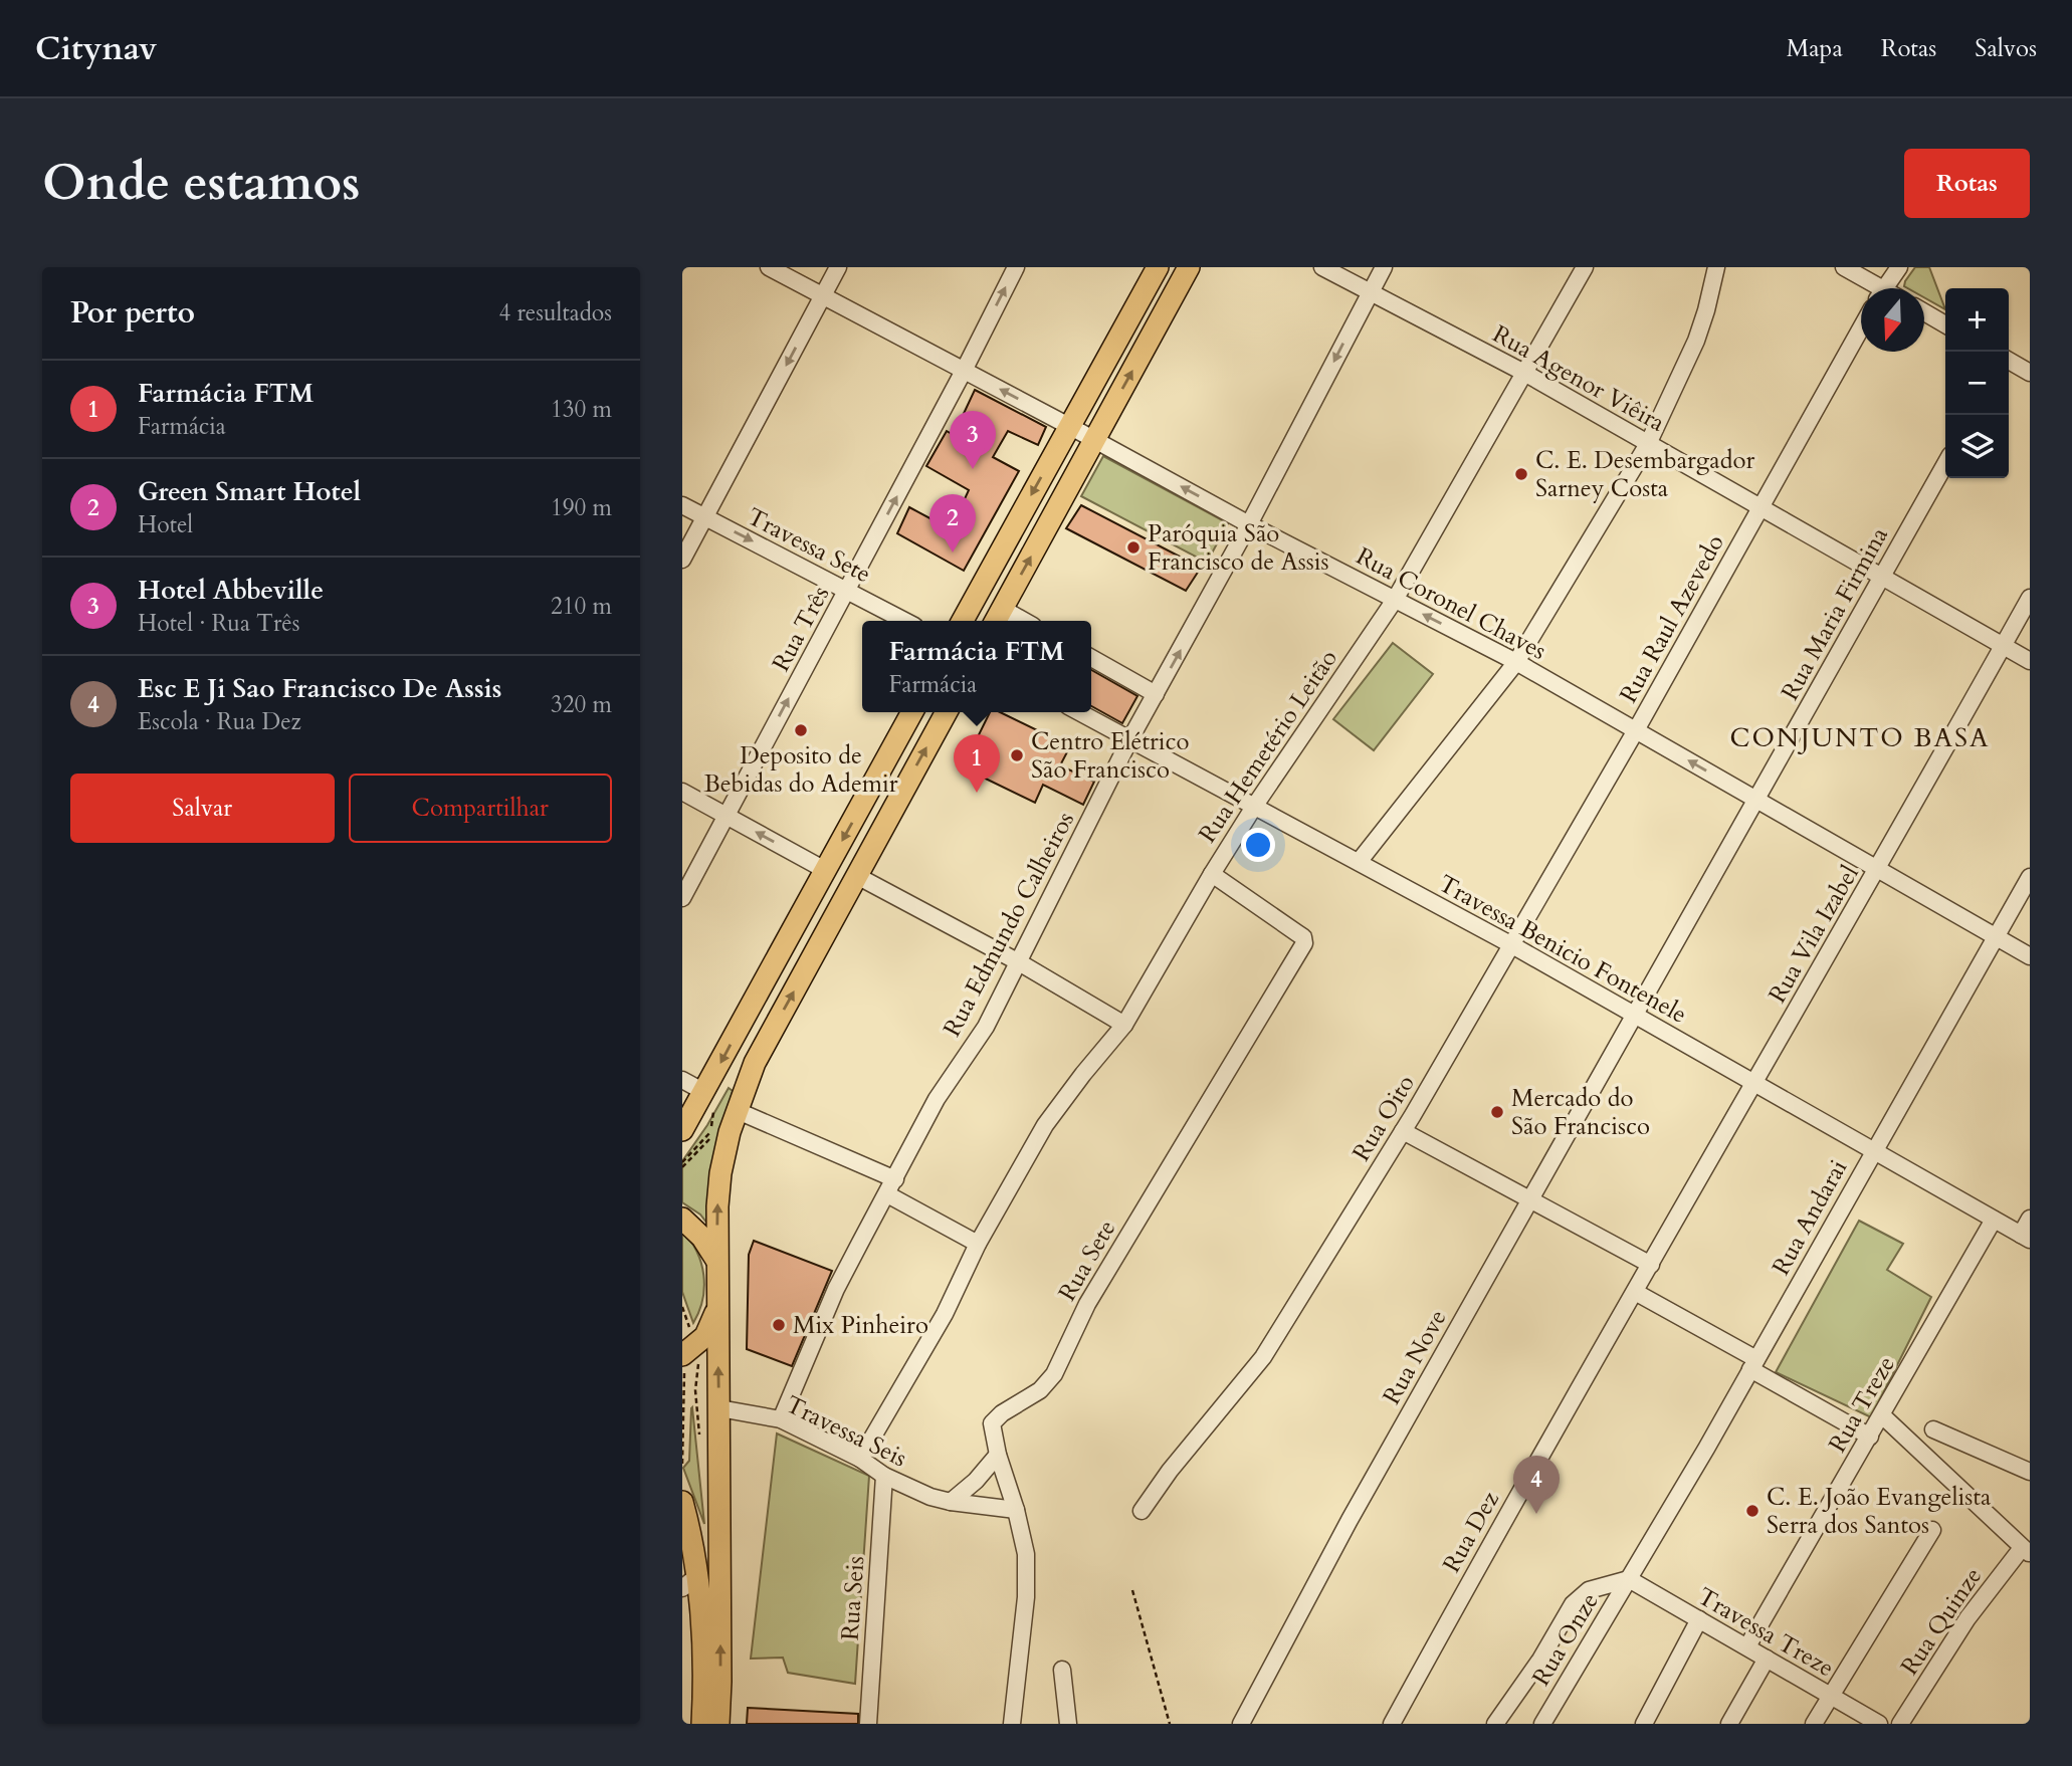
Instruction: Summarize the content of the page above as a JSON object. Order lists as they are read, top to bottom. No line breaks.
{"streets":{"street":["Rua Agenor Viêira","Travessa Sete","Rua Coronel Chaves","Rua Maria Firmina","Rua Raul Azevedo","Rua Três","Rua Hemetério Leitão","Rua Edmundo Calheiros","Rua Vila Izabel","Travessa Benicio Fontenele","Rua Oito","Rua Andarai","Rua Sete","Rua Nove","Rua Treze","Travessa Seis","Rua Dez","Rua Seis","Rua Quinze","Travessa Treze","Rua Onze"]},"crossings":[["Rua Agenor Viêira","Rua Maria Firmina"],["Rua Agenor Viêira","Rua Raul Azevedo"],["Rua Agenor Viêira","Rua Hemetério Leitão"],["Rua Agenor Viêira","Rua Edmundo Calheiros"],["Rua Agenor Viêira","Rua Vila Izabel"],["Travessa Sete","Rua Três"],["Rua Coronel Chaves","Rua Maria Firmina"],["Rua Coronel Chaves","Rua Raul Azevedo"],["Rua Coronel Chaves","Rua Três"],["Rua Coronel Chaves","Rua Hemetério Leitão"],["Rua Coronel Chaves","Rua Edmundo Calheiros"],["Rua Coronel Chaves","Rua Vila Izabel"],["Rua Coronel Chaves","Rua Oito"],["Rua Coronel Chaves","Rua Andarai"],["Rua Maria Firmina","Travessa Benicio Fontenele"],["Rua Maria Firmina","Rua Nove"],["Rua Raul Azevedo","Rua Oito"],["Rua Hemetério Leitão","Travessa Benicio Fontenele"],["Rua Hemetério Leitão","Rua Sete"],["Rua Hemetério Leitão","Travessa Seis"],["Rua Edmundo Calheiros","Travessa Benicio Fontenele"],["Rua Edmundo Calheiros","Travessa Seis"],["Rua Vila Izabel","Travessa Benicio Fontenele"],["Rua Vila Izabel","Rua Dez"],["Travessa Benicio Fontenele","Rua Oito"],["Travessa Benicio Fontenele","Rua Andarai"],["Travessa Benicio Fontenele","Rua Nove"],["Travessa Benicio Fontenele","Rua Treze"],["Rua Andarai","Travessa Treze"],["Rua Andarai","Rua Onze"],["Rua Sete","Travessa Seis"],["Rua Treze","Travessa Treze"],["Travessa Seis","Rua Seis"],["Travessa Treze","Rua Onze"]],"one_way":["Travessa Sete","Rua Coronel Chaves","Rua Três"],"districts":["CONJUNTO BASA"],"places":["C. E. Desembargador Sarney Costa","Paróquia São Francisco de Assis","Deposito de Bebidas do Ademir","Centro Elétrico São Francisco","Mercado do São Francisco","Mix Pinheiro","C. E. João Evangelista Serra dos Santos"],"north":"bottom","page":{"header":"Citynav","nav":["Mapa","Rotas","Salvos"],"buttons":["Rotas",["Salvar","Compartilhar"]],"title":"Onde estamos","heading":["Por perto","4 resultados"],"map_buttons":["+","−"],"list":[{"mark":"1","name":"Farmácia FTM","note":"Farmácia","value":"130 m"},{"mark":"2","name":"Green Smart Hotel","note":"Hotel","value":"190 m"},{"mark":"3","name":"Hotel Abbeville","note":"Hotel · Rua Três","value":"210 m"},{"mark":"4","name":"Esc E Ji Sao Francisco De Assis","note":"Escola · Rua Dez","value":"320 m"}],"pins":["3","2","1","4"],"popup":["Farmácia FTM","Farmácia"]}}
